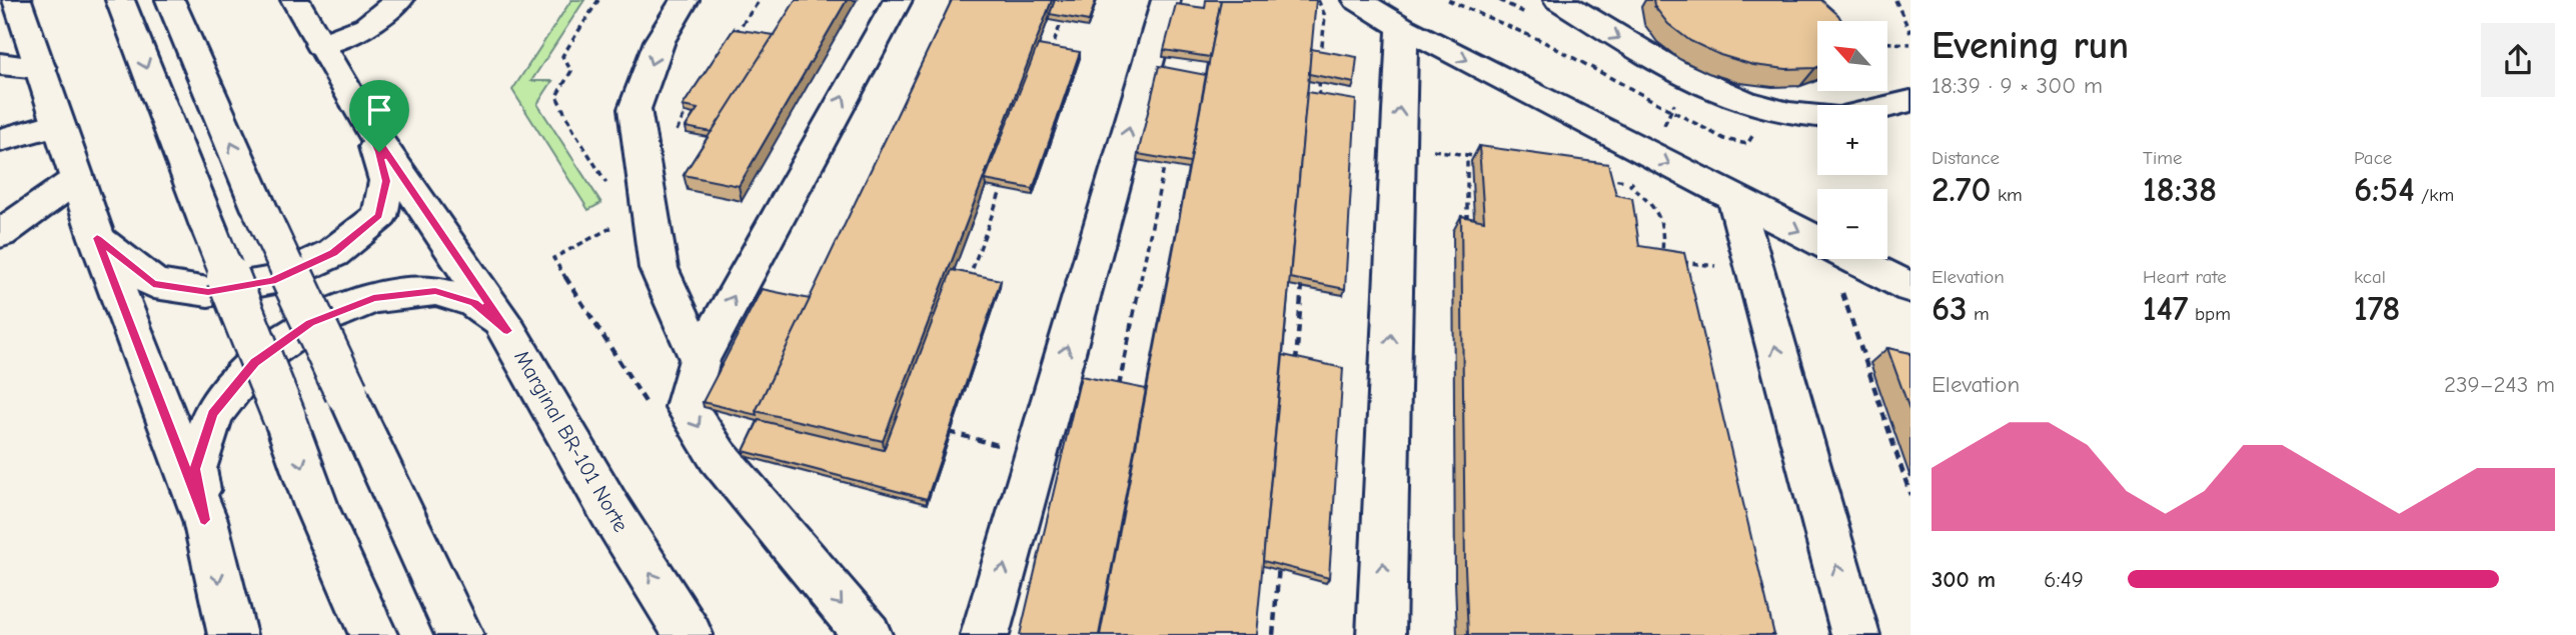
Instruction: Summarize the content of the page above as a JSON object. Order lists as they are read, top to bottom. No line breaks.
{"streets":{"main road":["Marginal BR-101 Norte"]},"north":"top left","page":{"heading":["Evening run","18:39 · 9 × 300 m"],"map_buttons":["+","−"],"stats":[["Distance","2.70 km"],["Time","18:38"],["Pace","6:54 /km"],["Elevation","63 m"],["Heart rate","147 bpm"],["kcal","178"]],"chart":["Elevation","239–243 m"],"list":[{"name":"300 m","note":"6:49"}]}}
